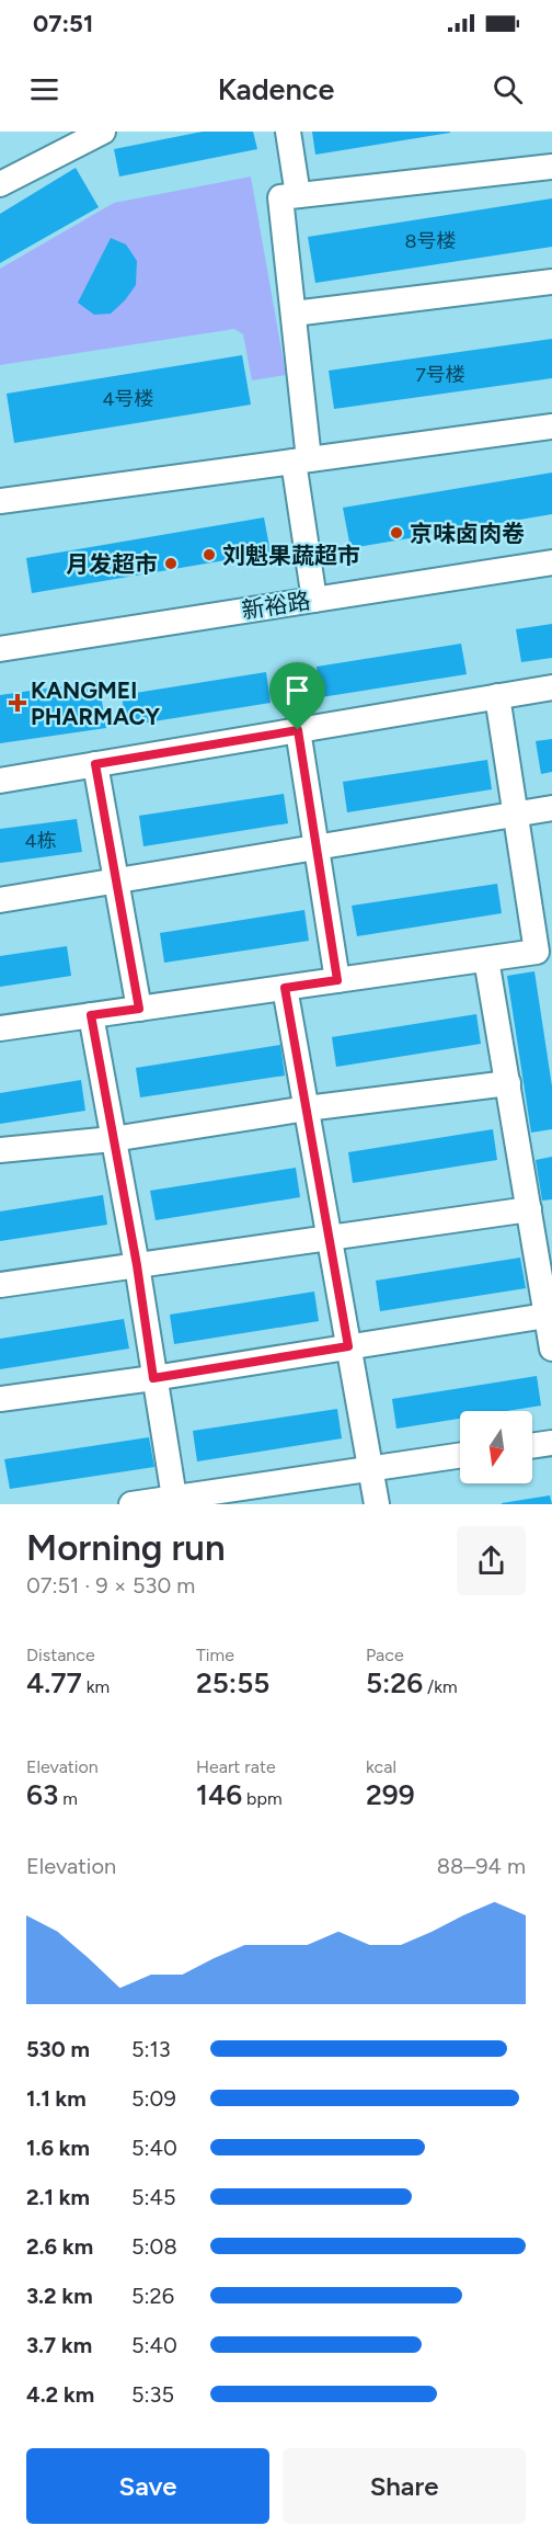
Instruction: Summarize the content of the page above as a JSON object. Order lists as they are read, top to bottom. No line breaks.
{"streets":{"street":["新裕路"]},"places":{"other":["京味卤肉卷","刘魁果蔬超市","月发超市"],"health":["KANGMEI PHARMACY"]},"house_numbers":["8号楼","7号楼","4号楼","4栋"],"north":"bottom","page":{"status":"07:51","header":"Kadence","heading":["Morning run","07:51 · 9 × 530 m"],"stats":[["Distance","4.77 km"],["Time","25:55"],["Pace","5:26 /km"],["Elevation","63 m"],["Heart rate","146 bpm"],["kcal","299"]],"chart":["Elevation","88–94 m"],"list":[{"name":"530 m","note":"5:13"},{"name":"1.1 km","note":"5:09"},{"name":"1.6 km","note":"5:40"},{"name":"2.1 km","note":"5:45"},{"name":"2.6 km","note":"5:08"},{"name":"3.2 km","note":"5:26"},{"name":"3.7 km","note":"5:40"},{"name":"4.2 km","note":"5:35"}],"buttons":["Save","Share"]}}
